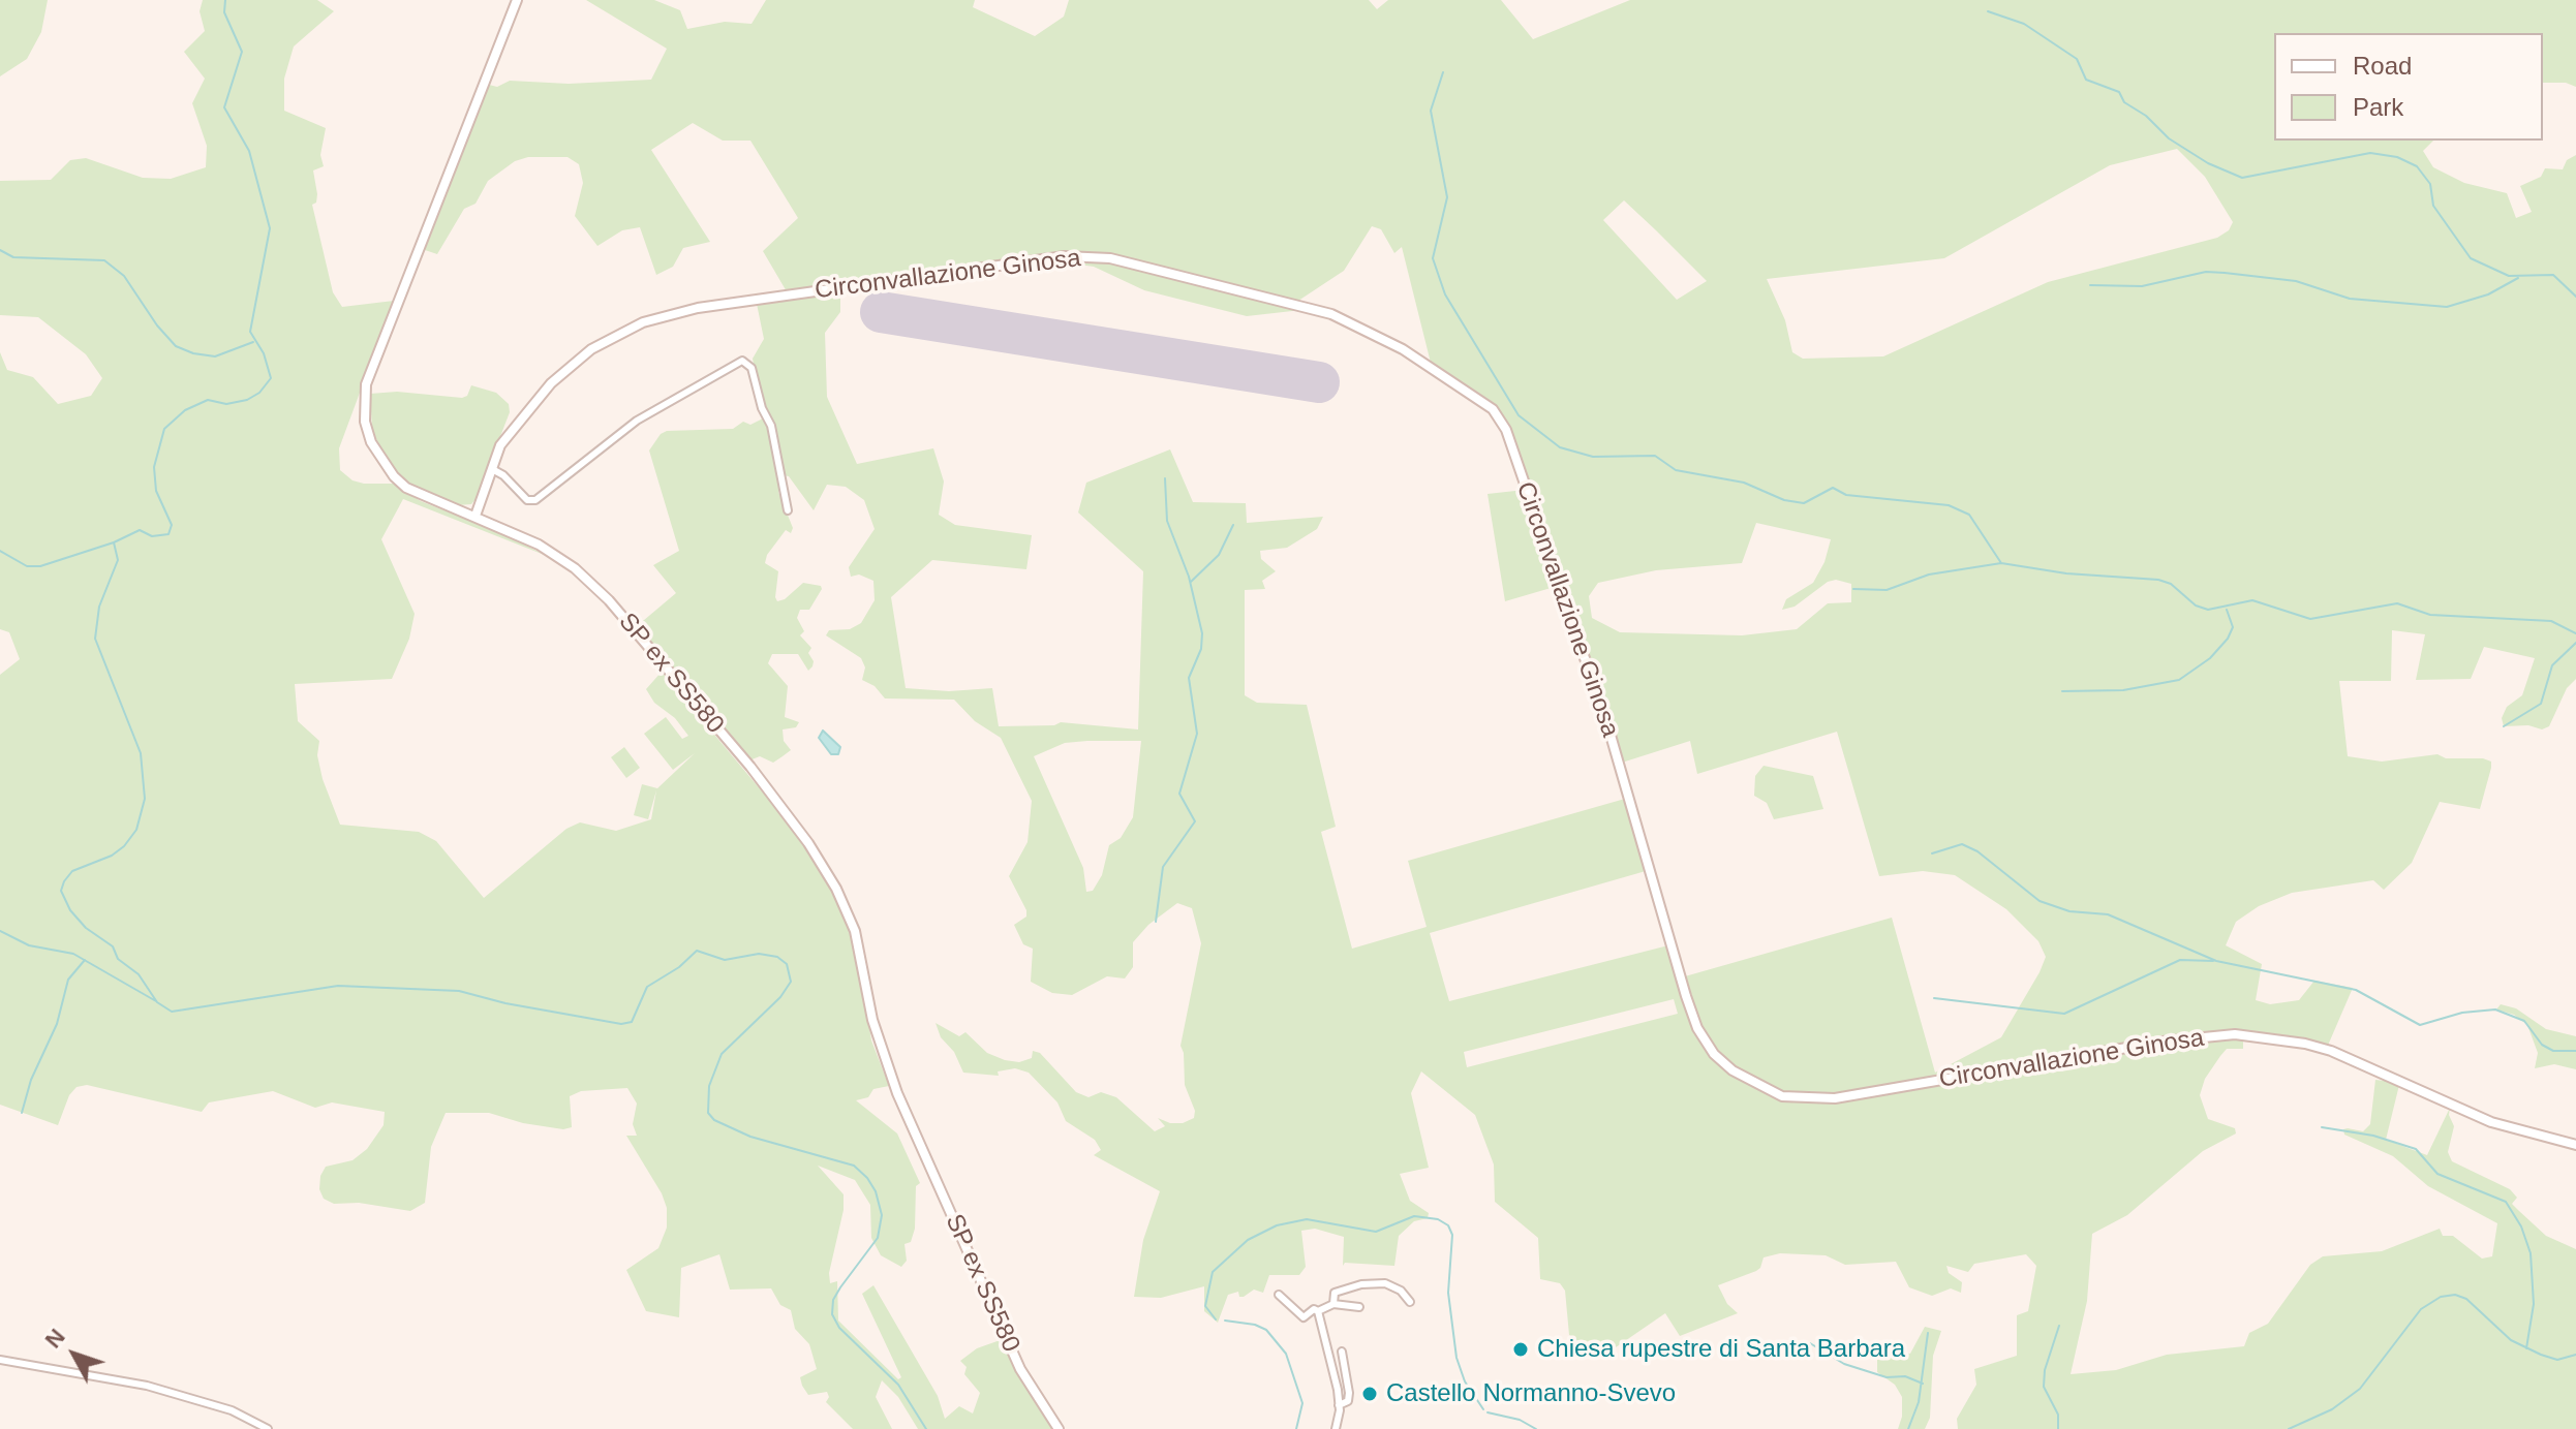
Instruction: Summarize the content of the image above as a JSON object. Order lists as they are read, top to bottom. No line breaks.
{"streets":{"main road":["Circonvallazione Ginosa","SP ex SS580"]},"crossings":[["Circonvallazione Ginosa","SP ex SS580"]],"places":["Chiesa rupestre di Santa Barbara","Castello Normanno-Svevo"],"legend":["Road","Park"],"north":"top left"}
